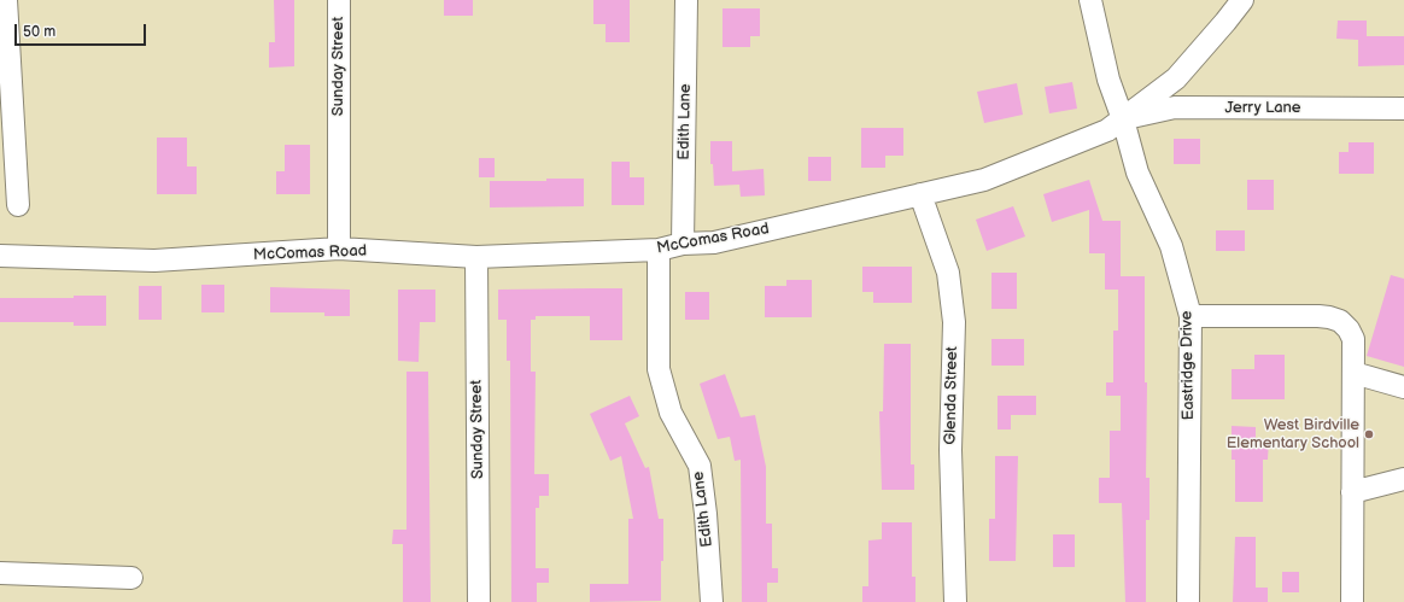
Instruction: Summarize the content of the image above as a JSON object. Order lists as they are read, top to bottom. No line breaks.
{"streets":{"street":["Sunday Street","Jerry Lane","Edith Lane","McComas Road","Eastridge Drive","Glenda Street"]},"crossings":[["Sunday Street","McComas Road"],["Jerry Lane","McComas Road"],["Jerry Lane","Eastridge Drive"],["Edith Lane","McComas Road"],["McComas Road","Eastridge Drive"],["McComas Road","Glenda Street"]],"places":["West Birdville Elementary School"],"scale_bar":"50 m"}
